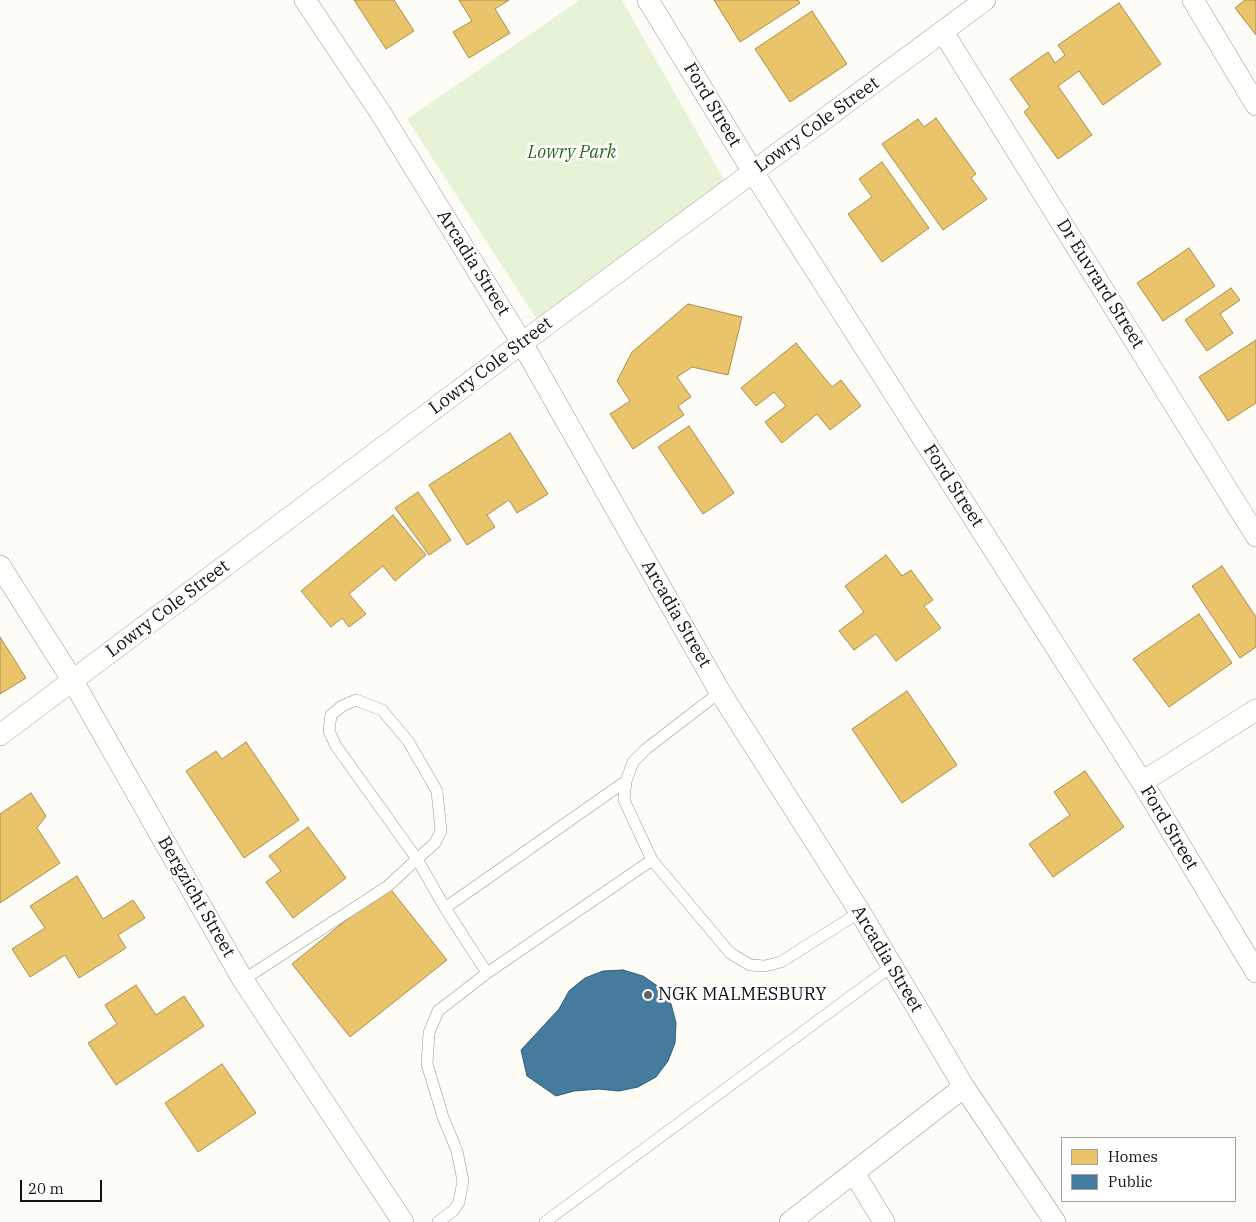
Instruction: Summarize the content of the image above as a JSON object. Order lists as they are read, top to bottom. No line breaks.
{"streets":{"street":["Ford Street","Lowry Cole Street","Arcadia Street","Dr Euvrard Street","Bergzicht Street"]},"crossings":[["Ford Street","Lowry Cole Street"],["Lowry Cole Street","Arcadia Street"],["Lowry Cole Street","Dr Euvrard Street"],["Lowry Cole Street","Bergzicht Street"]],"parks":["Lowry Park"],"places":["NGK MALMESBURY"],"legend":["Homes","Public"],"scale_bar":"20 m"}
